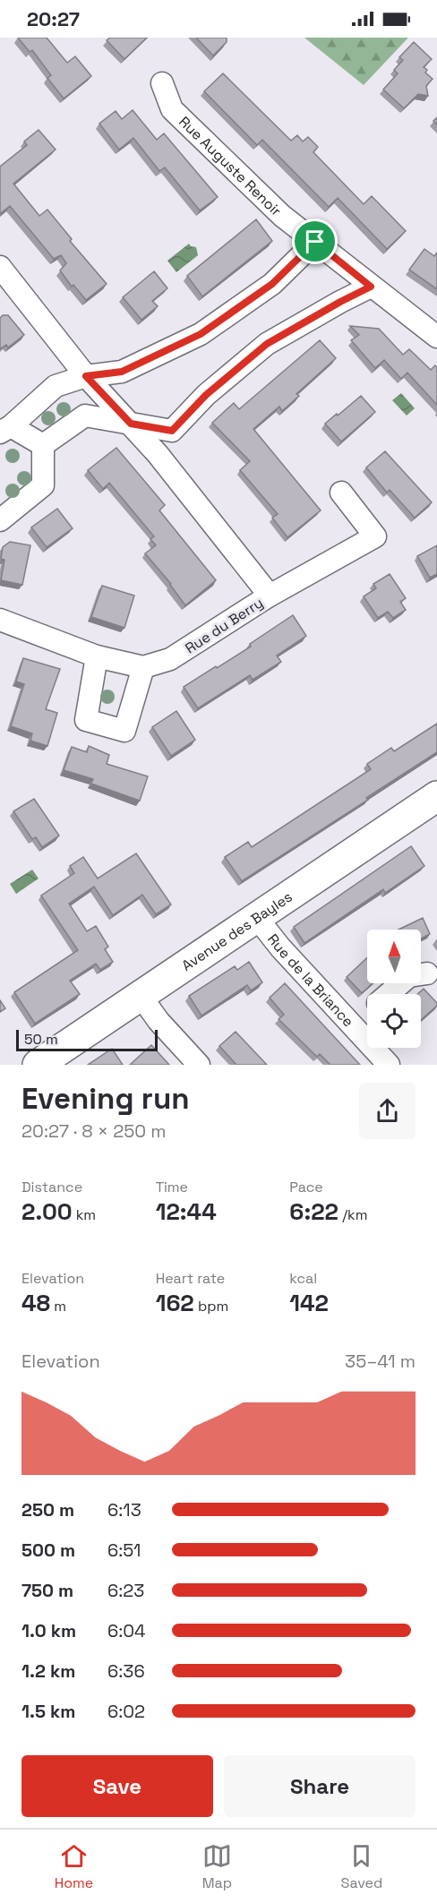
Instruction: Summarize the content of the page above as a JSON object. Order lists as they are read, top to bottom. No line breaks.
{"streets":{"main road":["Avenue des Bayles"],"street":["Rue Auguste Renoir","Rue du Berry","Rue de la Briance"]},"crossings":[["Avenue des Bayles","Rue de la Briance"]],"scale_bar":"50 m","north":"top","page":{"status":"20:27","scale":"50 m","heading":["Evening run","20:27 · 8 × 250 m"],"stats":[["Distance","2.00 km"],["Time","12:44"],["Pace","6:22 /km"],["Elevation","48 m"],["Heart rate","162 bpm"],["kcal","142"]],"chart":["Elevation","35–41 m"],"list":[{"name":"250 m","note":"6:13"},{"name":"500 m","note":"6:51"},{"name":"750 m","note":"6:23"},{"name":"1.0 km","note":"6:04"},{"name":"1.2 km","note":"6:36"},{"name":"1.5 km","note":"6:02"}],"buttons":["Save","Share"],"tabs":["Home","Map","Saved"]}}
